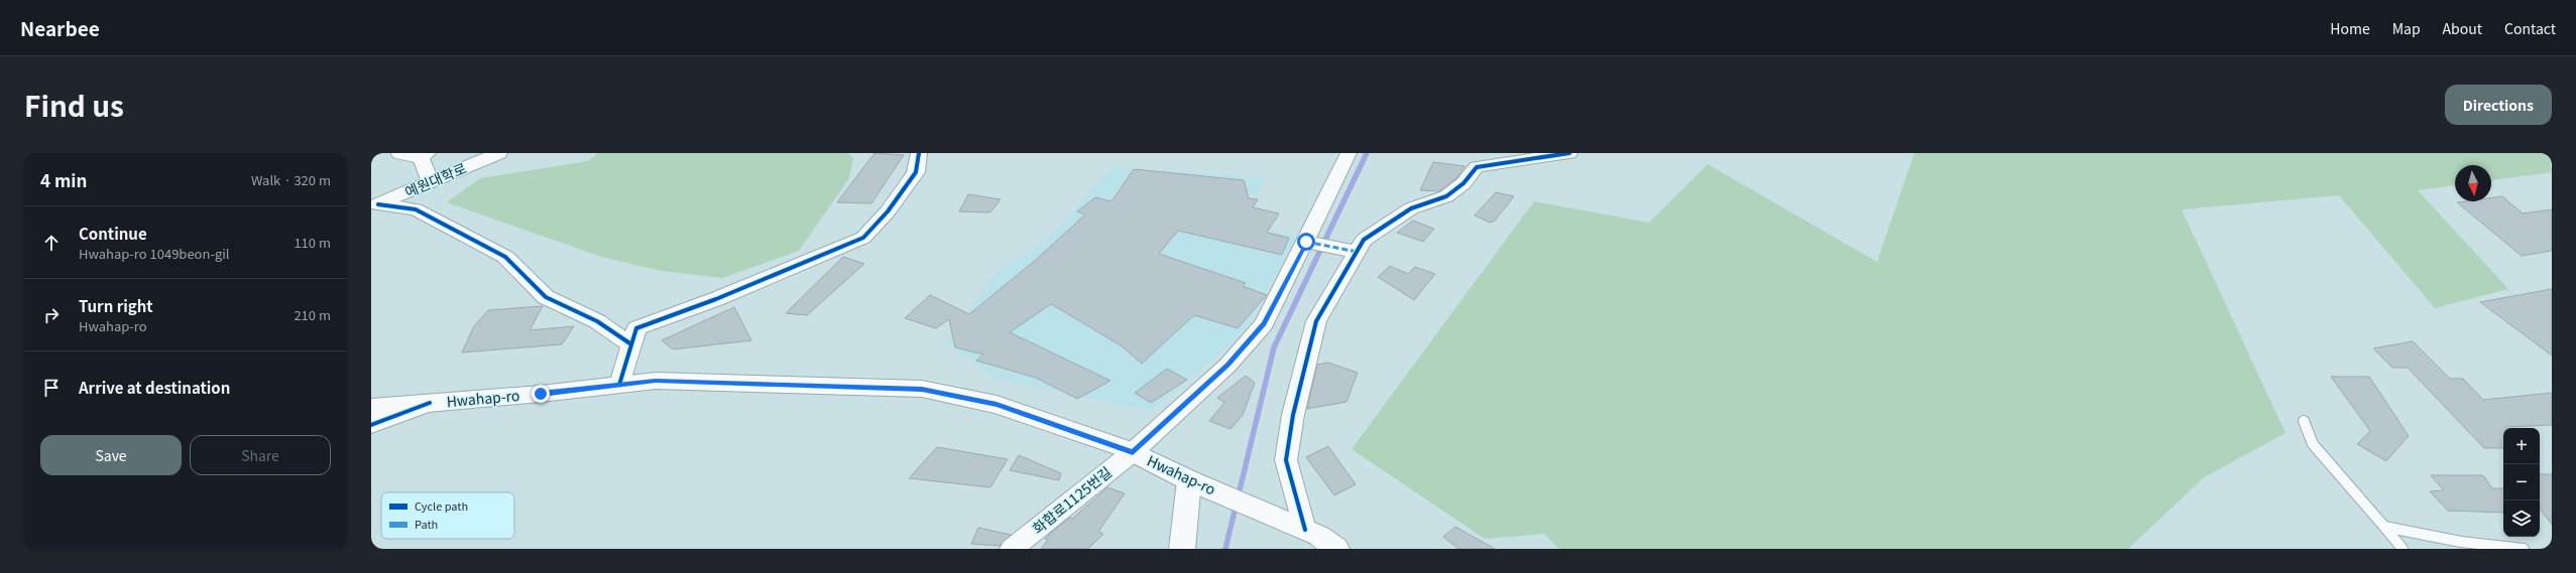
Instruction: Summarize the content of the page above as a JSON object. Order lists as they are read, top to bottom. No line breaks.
{"streets":{"main road":["Hwahap-ro"],"street":["예원대학로","화합로1125번길"]},"crossings":[["Hwahap-ro","화합로1125번길"]],"legend":["Cycle path","Path"],"north":"bottom","page":{"header":"Nearbee","nav":["Home","Map","About","Contact"],"title":"Find us","buttons":["Directions",["Save","Share"]],"heading":["4 min","Walk · 320 m"],"list":[["Continue","Hwahap-ro 1049beon-gil","110 m"],["Turn right","Hwahap-ro","210 m"],"Arrive at destination"],"map_buttons":["+","−"]}}
